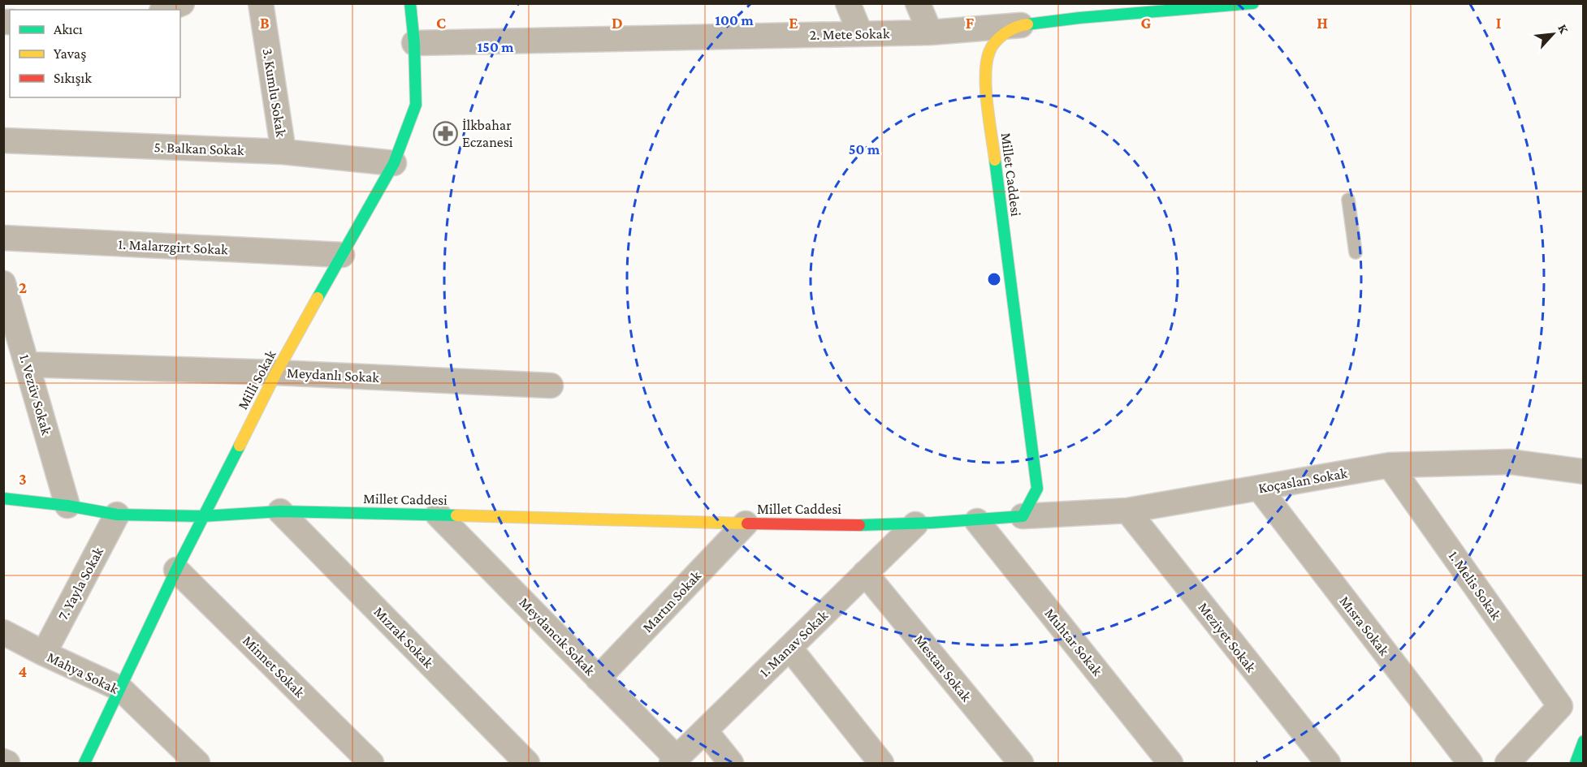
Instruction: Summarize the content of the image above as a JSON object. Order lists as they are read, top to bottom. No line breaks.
{"streets":{"main road":["Millet Caddesi","Milli Sokak"],"street":["2. Mete Sokak","3. Kumlu Sokak","5. Balkan Sokak","1. Malarzgirt Sokak","Meydanlı Sokak","1. Vezüv Sokak","Koçaslan Sokak","7. Yayla Sokak","1. Melis Sokak","Martın Sokak","Mısra Sokak","Meydancık Sokak","Mızrak Sokak","Meziyet Sokak","Muhtar Sokak","1. Manav Sokak","Minnet Sokak","Mestan Sokak","Mahya Sokak"]},"crossings":[["2. Mete Sokak","Millet Caddesi"],["2. Mete Sokak","Milli Sokak"],["3. Kumlu Sokak","5. Balkan Sokak"],["5. Balkan Sokak","Milli Sokak"],["Millet Caddesi","Milli Sokak"],["Millet Caddesi","1. Vezüv Sokak"],["Millet Caddesi","Koçaslan Sokak"],["Millet Caddesi","7. Yayla Sokak"],["Millet Caddesi","Martın Sokak"],["Millet Caddesi","Meydancık Sokak"],["Millet Caddesi","Mızrak Sokak"],["Millet Caddesi","Muhtar Sokak"],["Millet Caddesi","1. Manav Sokak"],["1. Malarzgirt Sokak","Milli Sokak"],["Meydanlı Sokak","Milli Sokak"],["Meydanlı Sokak","1. Vezüv Sokak"],["Milli Sokak","Minnet Sokak"],["Milli Sokak","Mahya Sokak"],["Koçaslan Sokak","1. Melis Sokak"],["Koçaslan Sokak","Mısra Sokak"],["Koçaslan Sokak","Meziyet Sokak"],["7. Yayla Sokak","Mahya Sokak"],["Martın Sokak","Meydancık Sokak"],["Meydancık Sokak","1. Manav Sokak"],["1. Manav Sokak","Mestan Sokak"]],"places":{"pharmacy":["İlkbahar Eczanesi"]},"legend":["Akıcı","Yavaş","Sıkışık"],"north":"top right","grid":{"columns":["B","C","D","E","F","G","H","I"],"rows":["2","3","4"]},"rings":["100 m","150 m","50 m"]}
